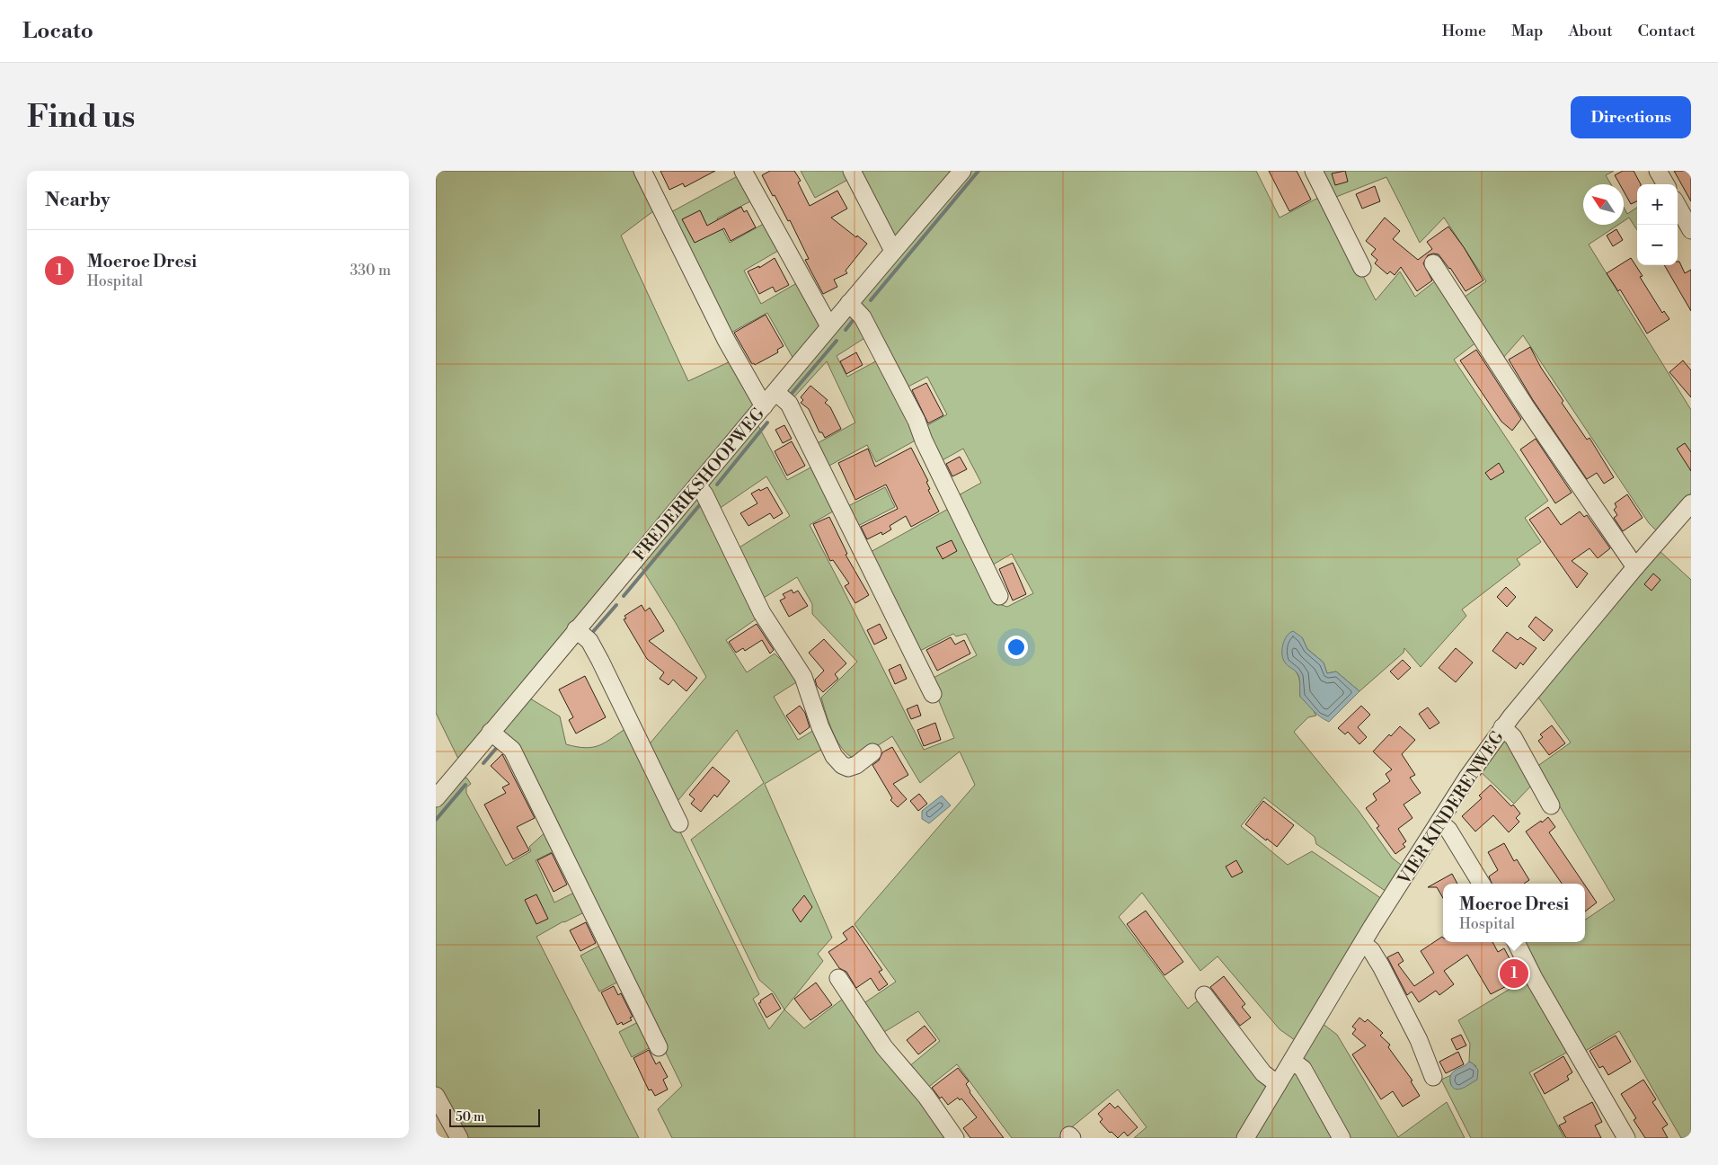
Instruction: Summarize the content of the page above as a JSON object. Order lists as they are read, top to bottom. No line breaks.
{"streets":{"street":["FREDERIKSHOOPWEG","VIER KINDERENWEG"]},"scale_bar":"50 m","north":"top left","page":{"header":"Locato","nav":["Home","Map","About","Contact"],"buttons":"Directions","title":"Find us","heading":"Nearby","map_buttons":["+","−"],"list":[{"mark":"1","name":"Moeroe Dresi","note":"Hospital","value":"330 m"}],"popup":["Moeroe Dresi","Hospital"],"pins":"1","scale":"50 m"}}
